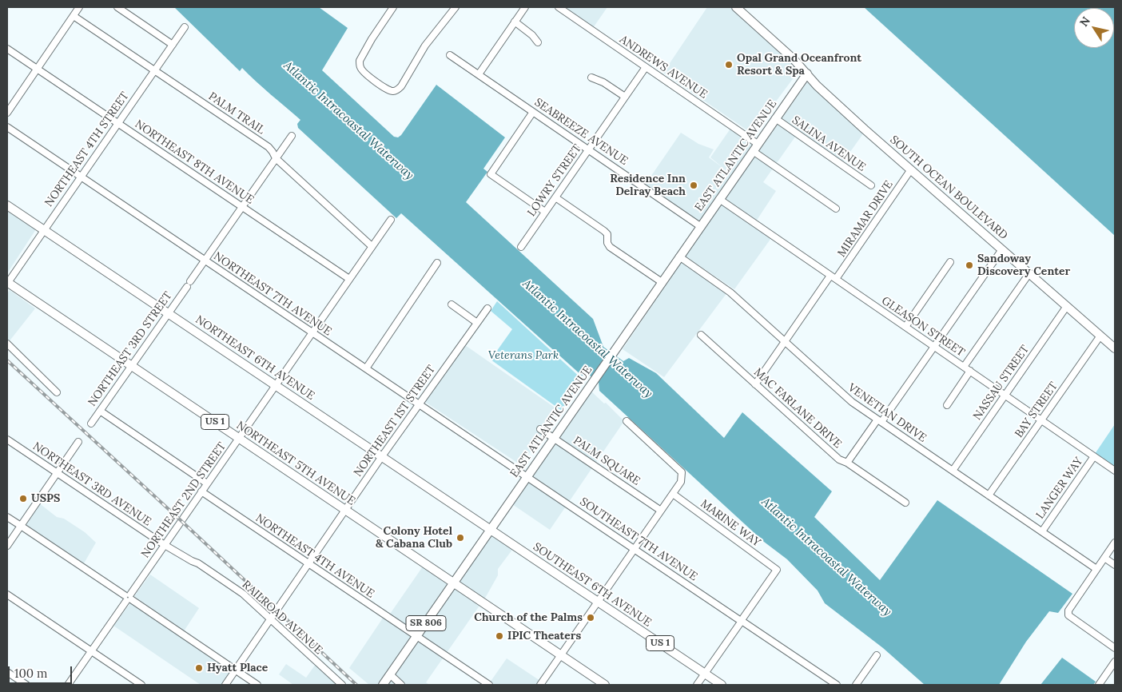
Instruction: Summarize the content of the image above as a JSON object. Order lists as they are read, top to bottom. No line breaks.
{"streets":{"main road":["EAST ATLANTIC AVENUE","SOUTH OCEAN BOULEVARD","NORTHEAST 6TH AVENUE","US 1","NORTHEAST 5TH AVENUE","SOUTHEAST 6TH AVENUE","SR 806"],"street":["ANDREWS AVENUE","PALM TRAIL","SEABREEZE AVENUE","SALINA AVENUE","NORTHEAST 4TH STREET","NORTHEAST 8TH AVENUE","LOWRY STREET","MIRAMAR DRIVE","NORTHEAST 7TH AVENUE","GLEASON STREET","NORTHEAST 3RD STREET","NASSAU STREET","MAC FARLANE DRIVE","BAY STREET","VENETIAN DRIVE","NORTHEAST 1ST STREET","PALM SQUARE","NORTHEAST 3RD AVENUE","LANGER WAY","NORTHEAST 2ND STREET","MARINE WAY","SOUTHEAST 7TH AVENUE","NORTHEAST 4TH AVENUE","RAILROAD AVENUE"]},"crossings":[["ANDREWS AVENUE","EAST ATLANTIC AVENUE"],["ANDREWS AVENUE","LOWRY STREET"],["PALM TRAIL","NORTHEAST 4TH STREET"],["PALM TRAIL","NORTHEAST 3RD STREET"],["PALM TRAIL","NORTHEAST 2ND STREET"],["SEABREEZE AVENUE","EAST ATLANTIC AVENUE"],["SEABREEZE AVENUE","LOWRY STREET"],["SALINA AVENUE","EAST ATLANTIC AVENUE"],["NORTHEAST 4TH STREET","NORTHEAST 8TH AVENUE"],["NORTHEAST 4TH STREET","NORTHEAST 7TH AVENUE"],["NORTHEAST 4TH STREET","NORTHEAST 6TH AVENUE"],["NORTHEAST 4TH STREET","NORTHEAST 5TH AVENUE"],["EAST ATLANTIC AVENUE","SOUTH OCEAN BOULEVARD"],["EAST ATLANTIC AVENUE","NORTHEAST 7TH AVENUE"],["EAST ATLANTIC AVENUE","GLEASON STREET"],["EAST ATLANTIC AVENUE","NORTHEAST 6TH AVENUE"],["EAST ATLANTIC AVENUE","VENETIAN DRIVE"],["EAST ATLANTIC AVENUE","US 1"],["EAST ATLANTIC AVENUE","PALM SQUARE"],["EAST ATLANTIC AVENUE","NORTHEAST 5TH AVENUE"],["EAST ATLANTIC AVENUE","SOUTHEAST 7TH AVENUE"],["EAST ATLANTIC AVENUE","NORTHEAST 4TH AVENUE"],["EAST ATLANTIC AVENUE","SOUTHEAST 6TH AVENUE"],["NORTHEAST 8TH AVENUE","NORTHEAST 3RD STREET"],["NORTHEAST 8TH AVENUE","NORTHEAST 2ND STREET"],["SOUTH OCEAN BOULEVARD","MIRAMAR DRIVE"],["SOUTH OCEAN BOULEVARD","NASSAU STREET"],["SOUTH OCEAN BOULEVARD","BAY STREET"],["MIRAMAR DRIVE","GLEASON STREET"],["MIRAMAR DRIVE","MAC FARLANE DRIVE"],["MIRAMAR DRIVE","VENETIAN DRIVE"],["NORTHEAST 7TH AVENUE","NORTHEAST 3RD STREET"],["NORTHEAST 7TH AVENUE","NORTHEAST 1ST STREET"],["NORTHEAST 7TH AVENUE","NORTHEAST 2ND STREET"],["NORTHEAST 7TH AVENUE","SOUTHEAST 7TH AVENUE"],["GLEASON STREET","NASSAU STREET"],["GLEASON STREET","BAY STREET"],["GLEASON STREET","LANGER WAY"],["NORTHEAST 3RD STREET","NORTHEAST 6TH AVENUE"],["NORTHEAST 3RD STREET","NORTHEAST 5TH AVENUE"],["NORTHEAST 6TH AVENUE","NORTHEAST 1ST STREET"],["NORTHEAST 6TH AVENUE","NORTHEAST 2ND STREET"],["NORTHEAST 6TH AVENUE","SOUTHEAST 6TH AVENUE"],["NASSAU STREET","VENETIAN DRIVE"],["BAY STREET","VENETIAN DRIVE"],["VENETIAN DRIVE","LANGER WAY"],["NORTHEAST 1ST STREET","NORTHEAST 5TH AVENUE"],["NORTHEAST 1ST STREET","NORTHEAST 4TH AVENUE"],["NORTHEAST 1ST STREET","RAILROAD AVENUE"],["US 1","NORTHEAST 5TH AVENUE"],["NORTHEAST 5TH AVENUE","NORTHEAST 2ND STREET"],["NORTHEAST 3RD AVENUE","NORTHEAST 2ND STREET"],["NORTHEAST 3RD AVENUE","RAILROAD AVENUE"],["NORTHEAST 2ND STREET","NORTHEAST 4TH AVENUE"],["NORTHEAST 2ND STREET","RAILROAD AVENUE"],["MARINE WAY","SOUTHEAST 7TH AVENUE"]],"water":["Atlantic Intracoastal Waterway"],"parks":["Veterans Park"],"places":["Opal Grand Oceanfront Resort & Spa","Residence Inn Delray Beach","Sandoway Discovery Center","USPS","Colony Hotel & Cabana Club","Church of the Palms","IPIC Theaters","Hyatt Place"],"scale_bar":"100 m","north":"top left"}
